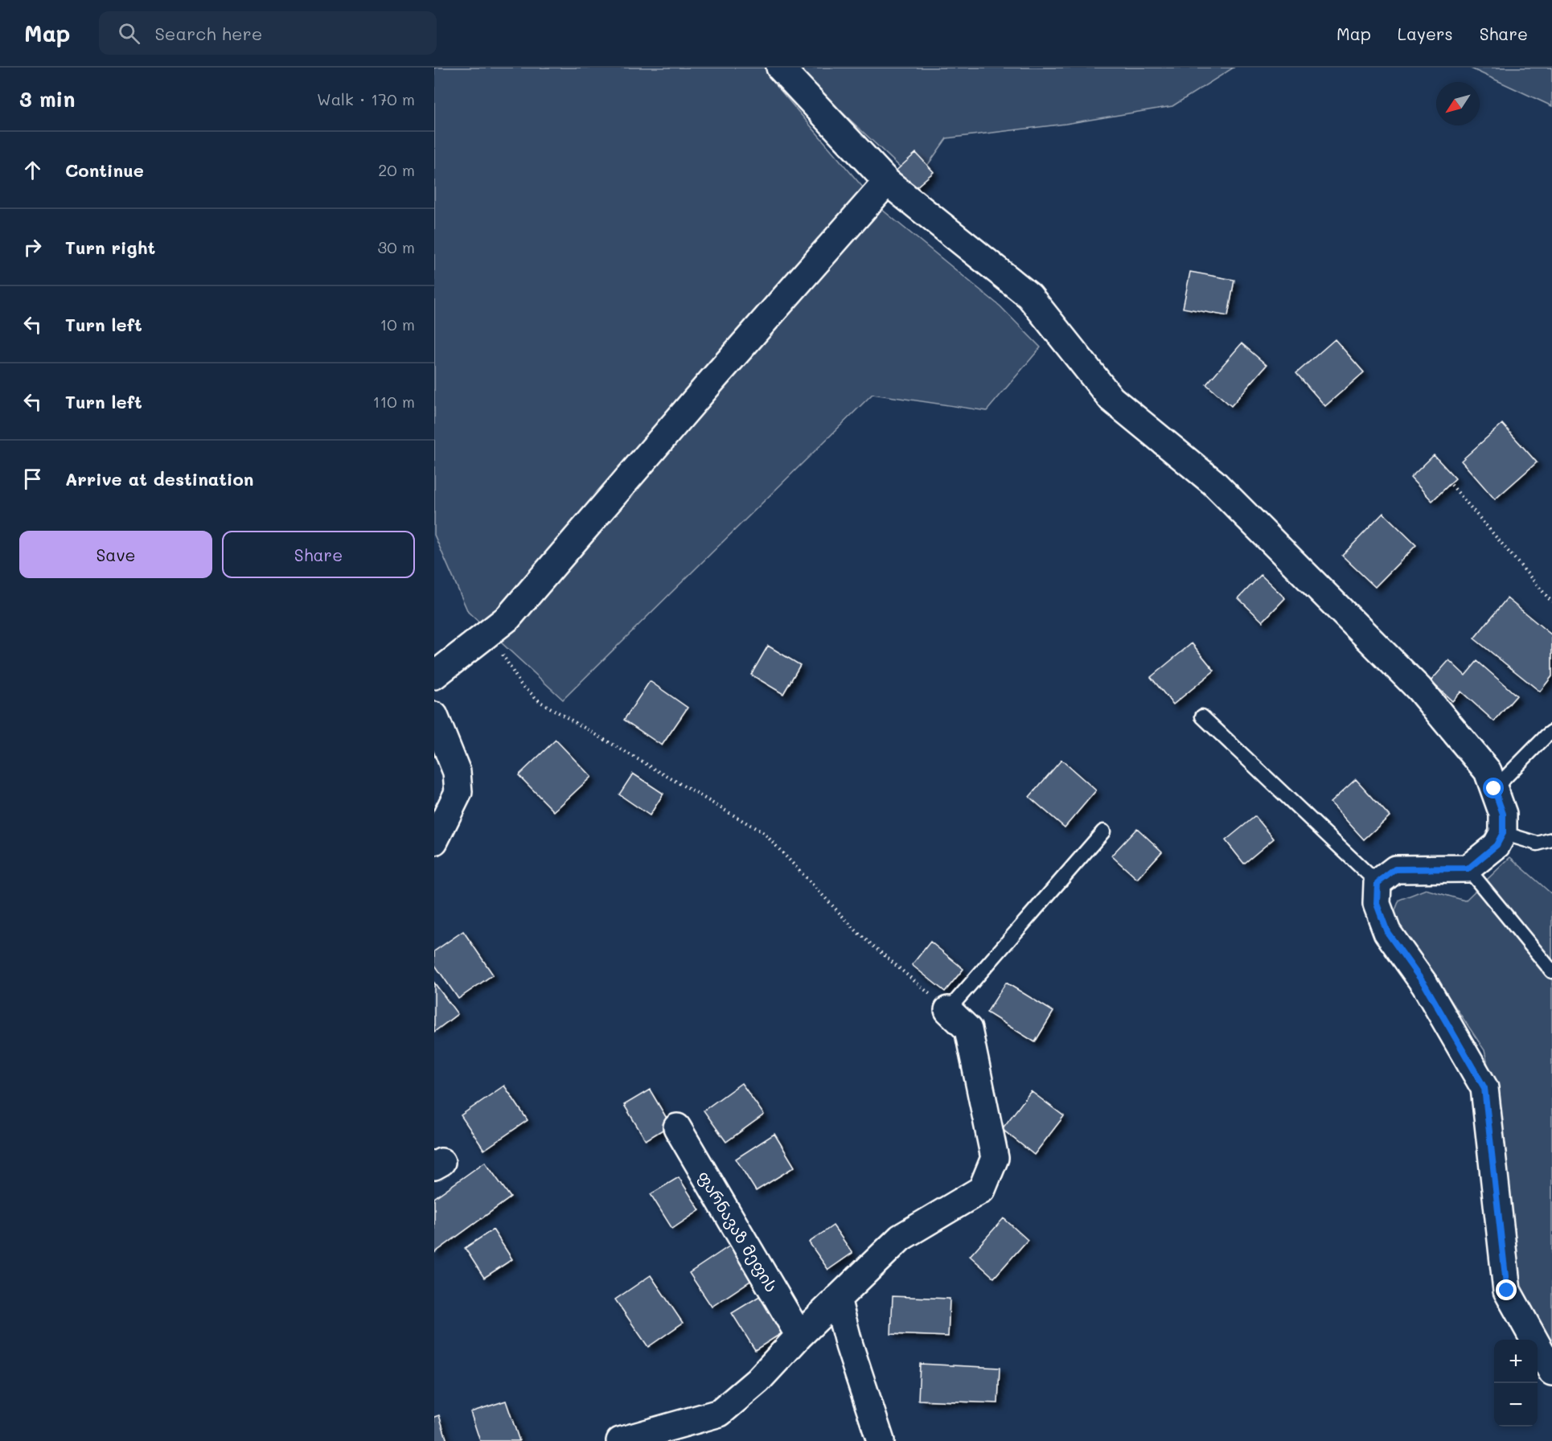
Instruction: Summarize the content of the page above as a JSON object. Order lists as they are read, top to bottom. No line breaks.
{"streets":{"street":["ფარნავაზ მეფის"]},"north":"bottom left","page":{"header":"Map","search":"Search here","nav":["Map","Layers","Share"],"heading":["3 min","Walk · 170 m"],"list":[["Continue","20 m"],["Turn right","30 m"],["Turn left","10 m"],["Turn left","110 m"],"Arrive at destination"],"buttons":["Save","Share"],"map_buttons":["+","−"]}}
